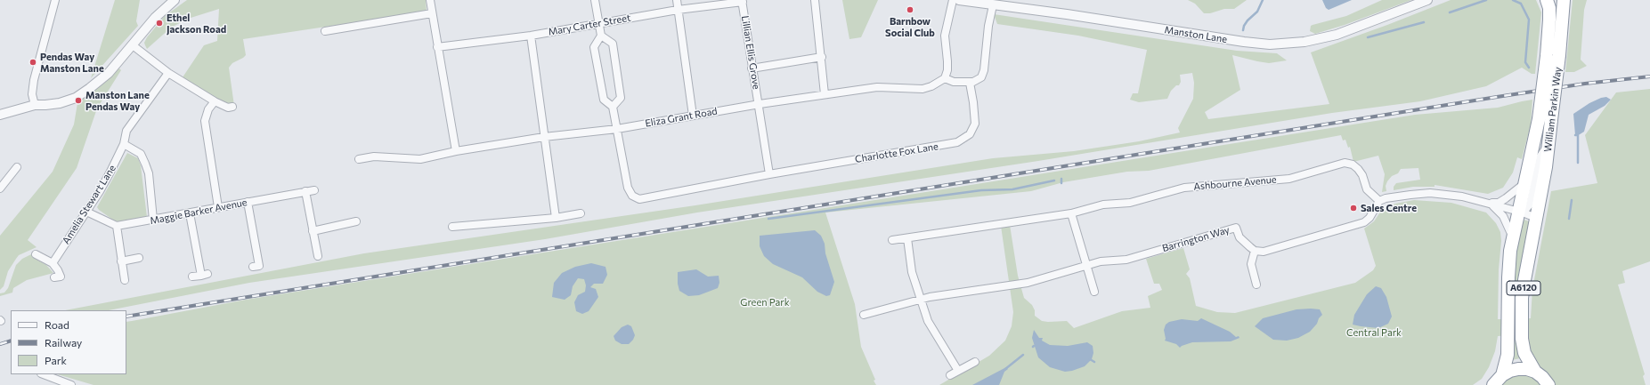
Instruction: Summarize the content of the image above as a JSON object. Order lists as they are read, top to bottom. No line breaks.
{"streets":{"highway":["William Parkin Way","A6120"],"street":["Mary Carter Street","Manston Lane","Lillian Ellis Grove","Eliza Grant Road","Charlotte Fox Lane","Ashbourne Avenue","Amelia Stewart Lane","Maggie Barker Avenue","Barrington Way"]},"crossings":[["Mary Carter Street","Lillian Ellis Grove"],["Lillian Ellis Grove","Eliza Grant Road"],["Eliza Grant Road","Charlotte Fox Lane"]],"parks":["Green Park","Central Park"],"places":["Barnbow Social Club","Ethel Jackson Road","Pendas Way Manston Lane","Manston Lane Pendas Way","Sales Centre"],"legend":["Road","Railway","Park"]}
